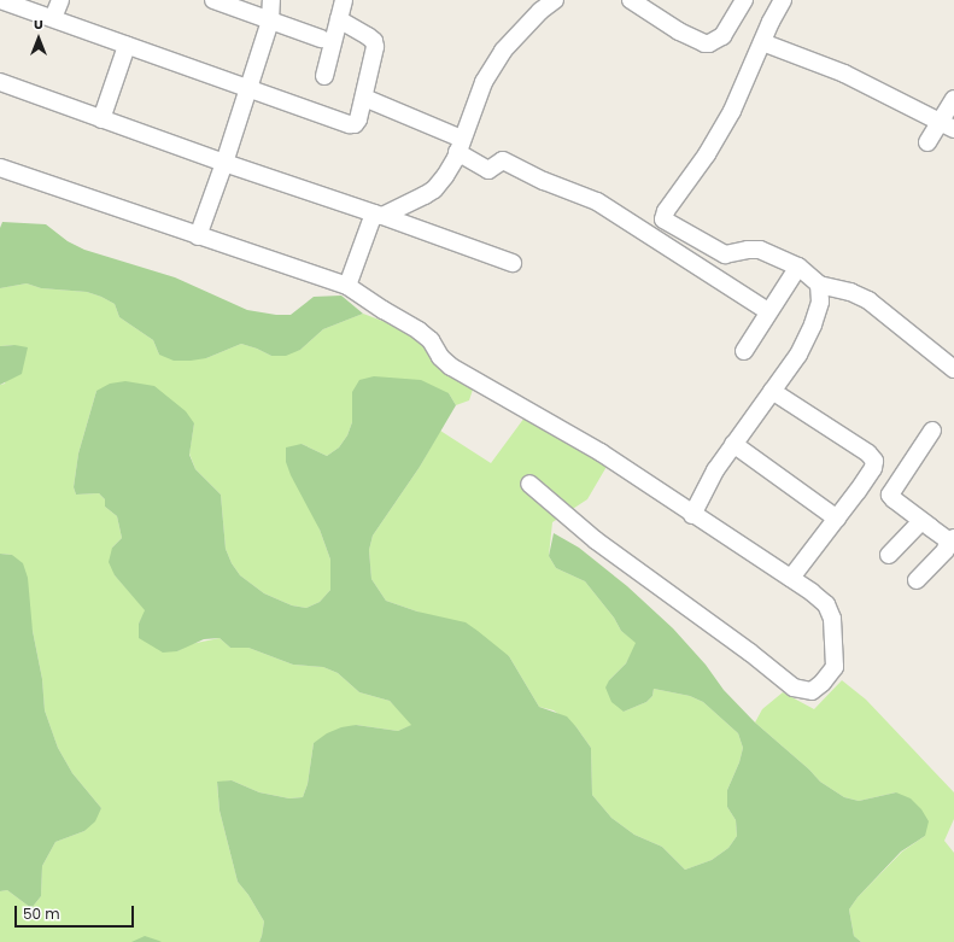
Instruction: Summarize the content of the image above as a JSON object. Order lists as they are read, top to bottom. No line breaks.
{"scale_bar":"50 m","north":"top"}
